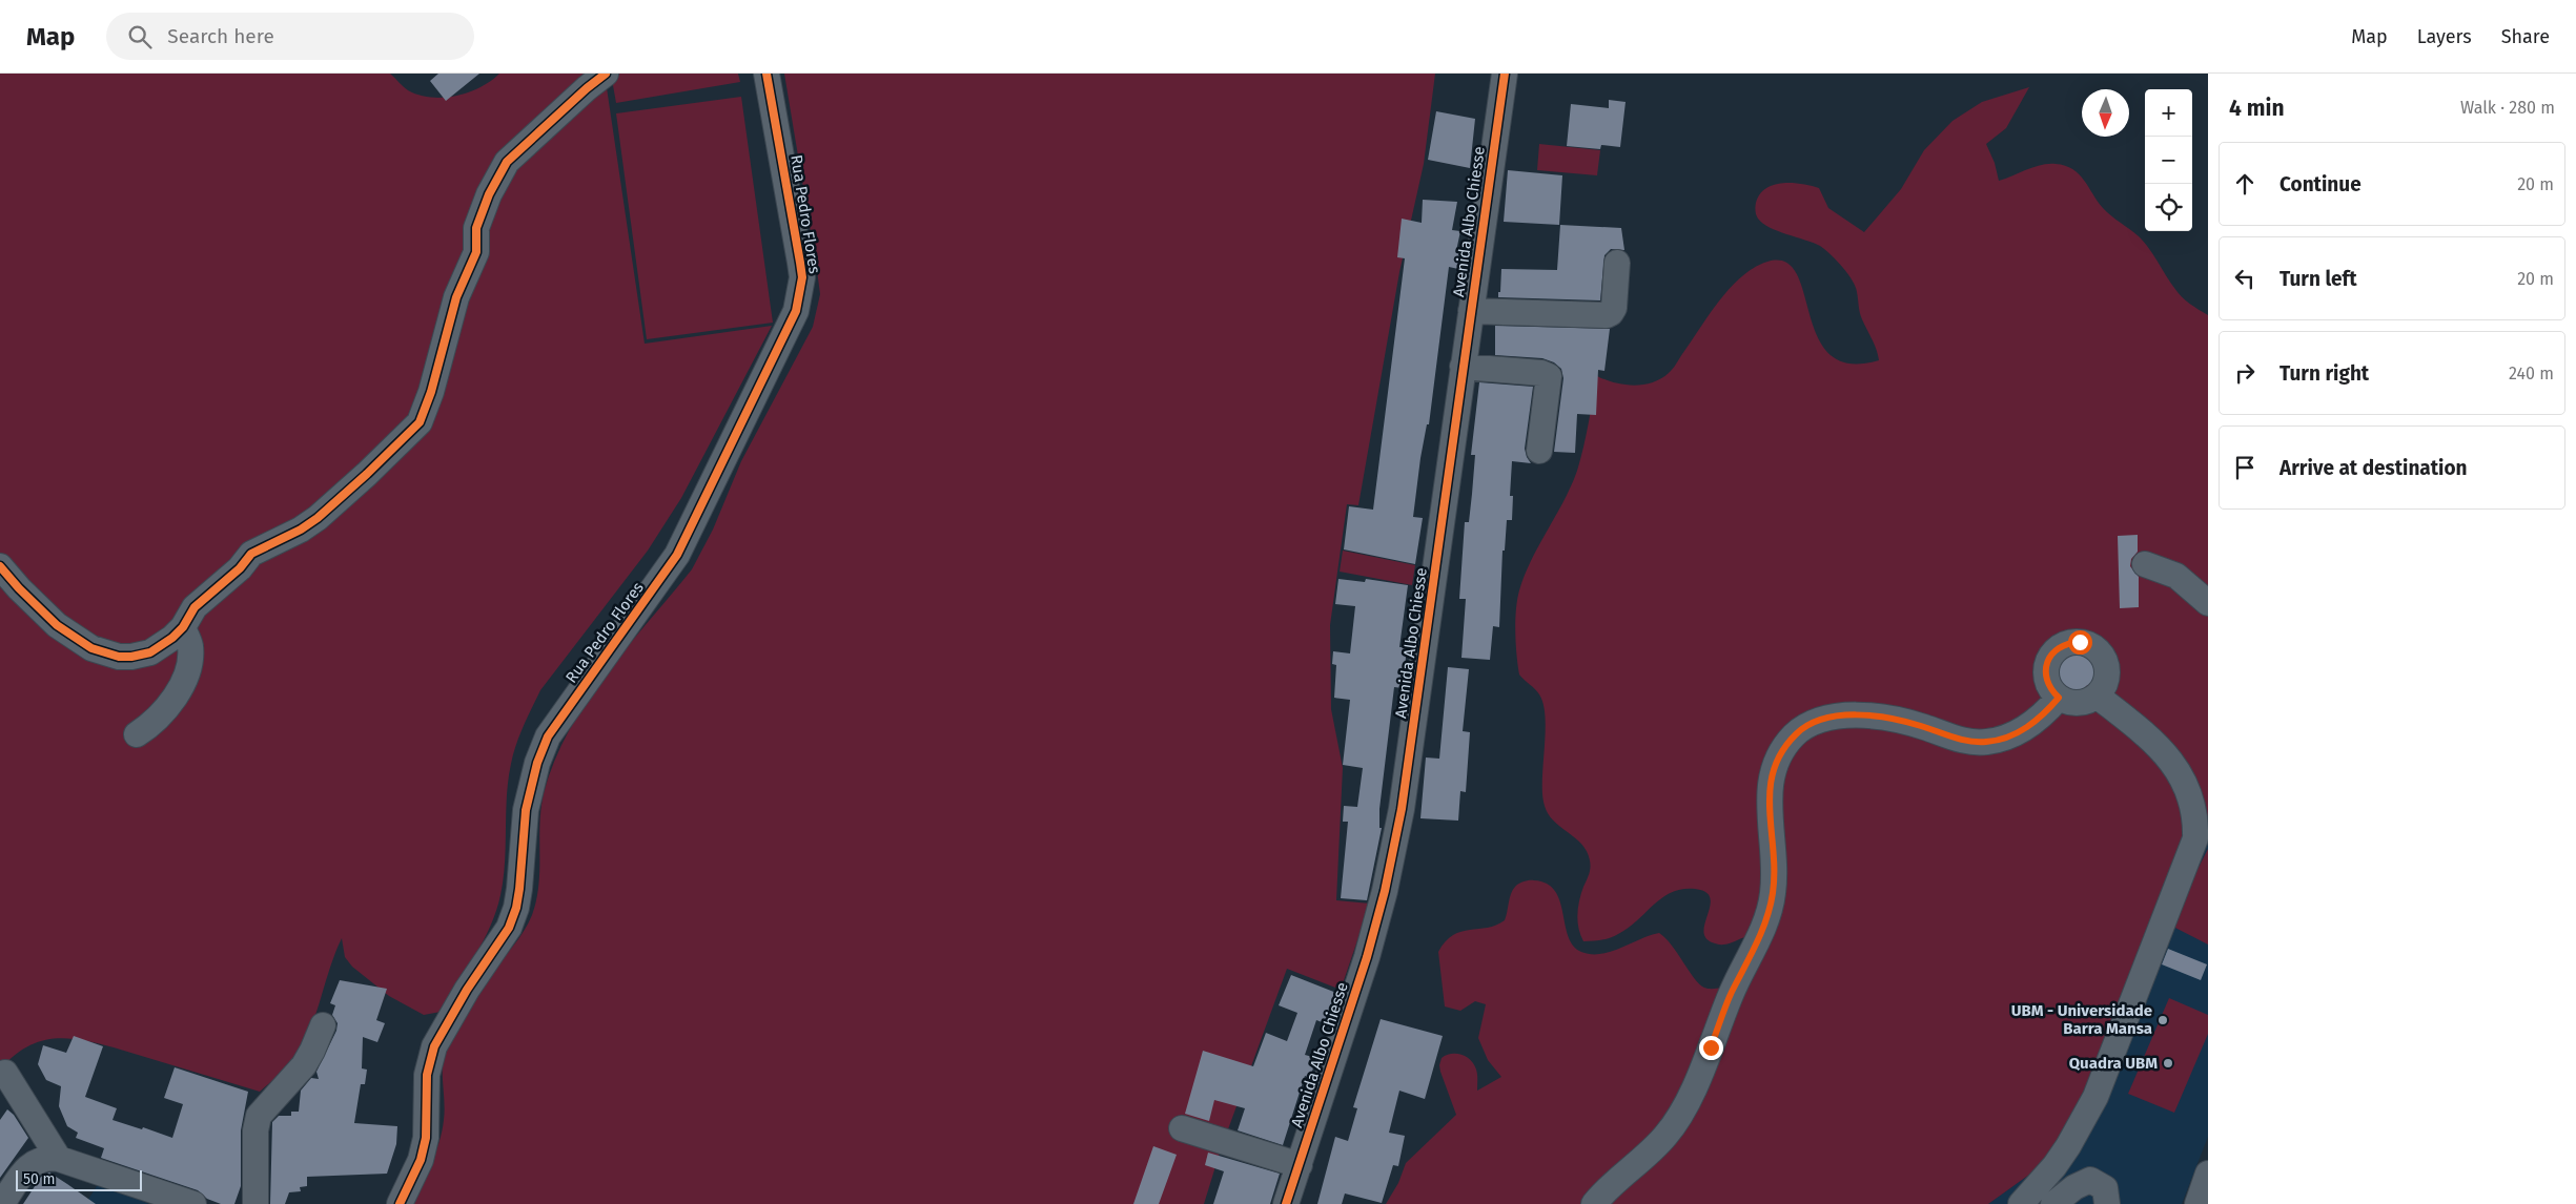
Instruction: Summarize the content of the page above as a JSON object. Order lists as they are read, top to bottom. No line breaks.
{"streets":{"street":["Rua Pedro Flores","Avenida Albo Chiesse"]},"places":["UBM - Universidade Barra Mansa","Quadra UBM"],"scale_bar":"50 m","north":"bottom","page":{"header":"Map","search":"Search here","nav":["Map","Layers","Share"],"heading":["4 min","Walk · 280 m"],"map_buttons":["+","−"],"list":[["Continue","20 m"],["Turn left","20 m"],["Turn right","240 m"],"Arrive at destination"],"scale":"50 m"}}
